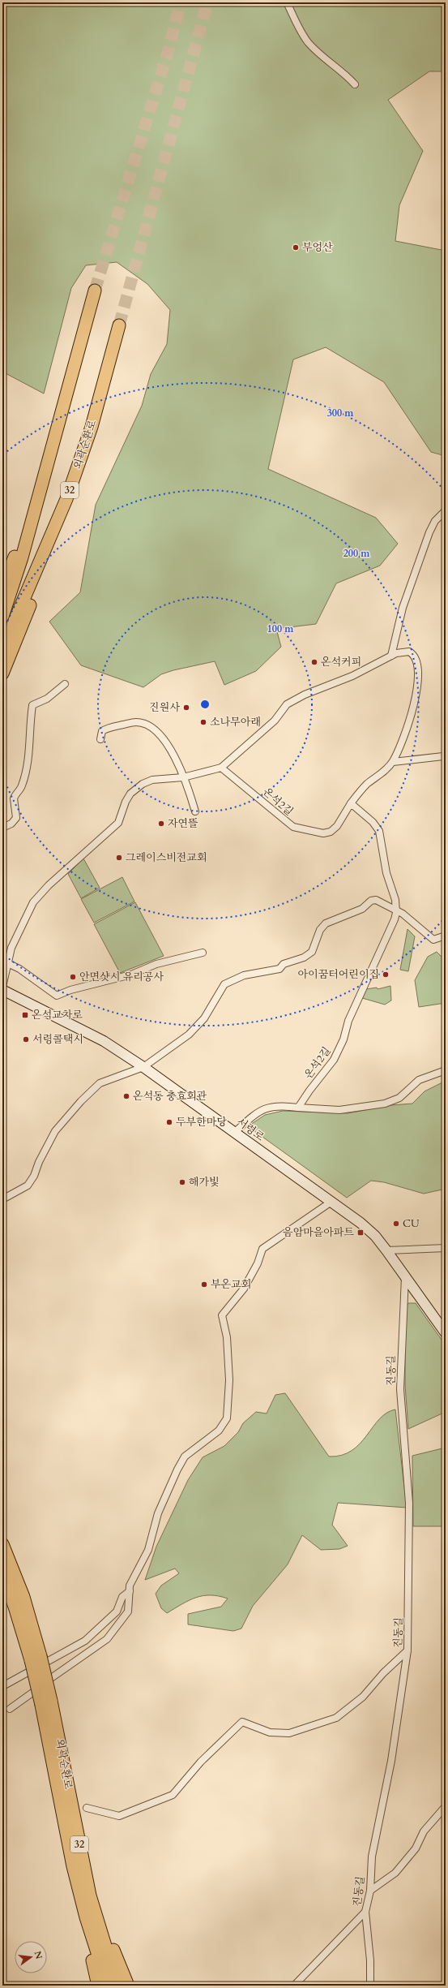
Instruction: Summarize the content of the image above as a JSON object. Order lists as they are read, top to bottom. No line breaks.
{"streets":{"highway":["외곽순환로","32"],"street":["온석2길","서령로","진동길"]},"crossings":[["서령로","진동길"]],"places":{"other":["부엉산","온석커피","진원사","소나무아래","자연뜰","그레이스비전교회","아이꿈터어린이집","안면샷시 유리공사","서령콜택시","온석동 충효회관","두부한마당","해가빛","CU","부온교회"],"transit":["온석교차로","음암마을아파트"]},"north":"right","rings":["300 m","200 m","100 m"]}
